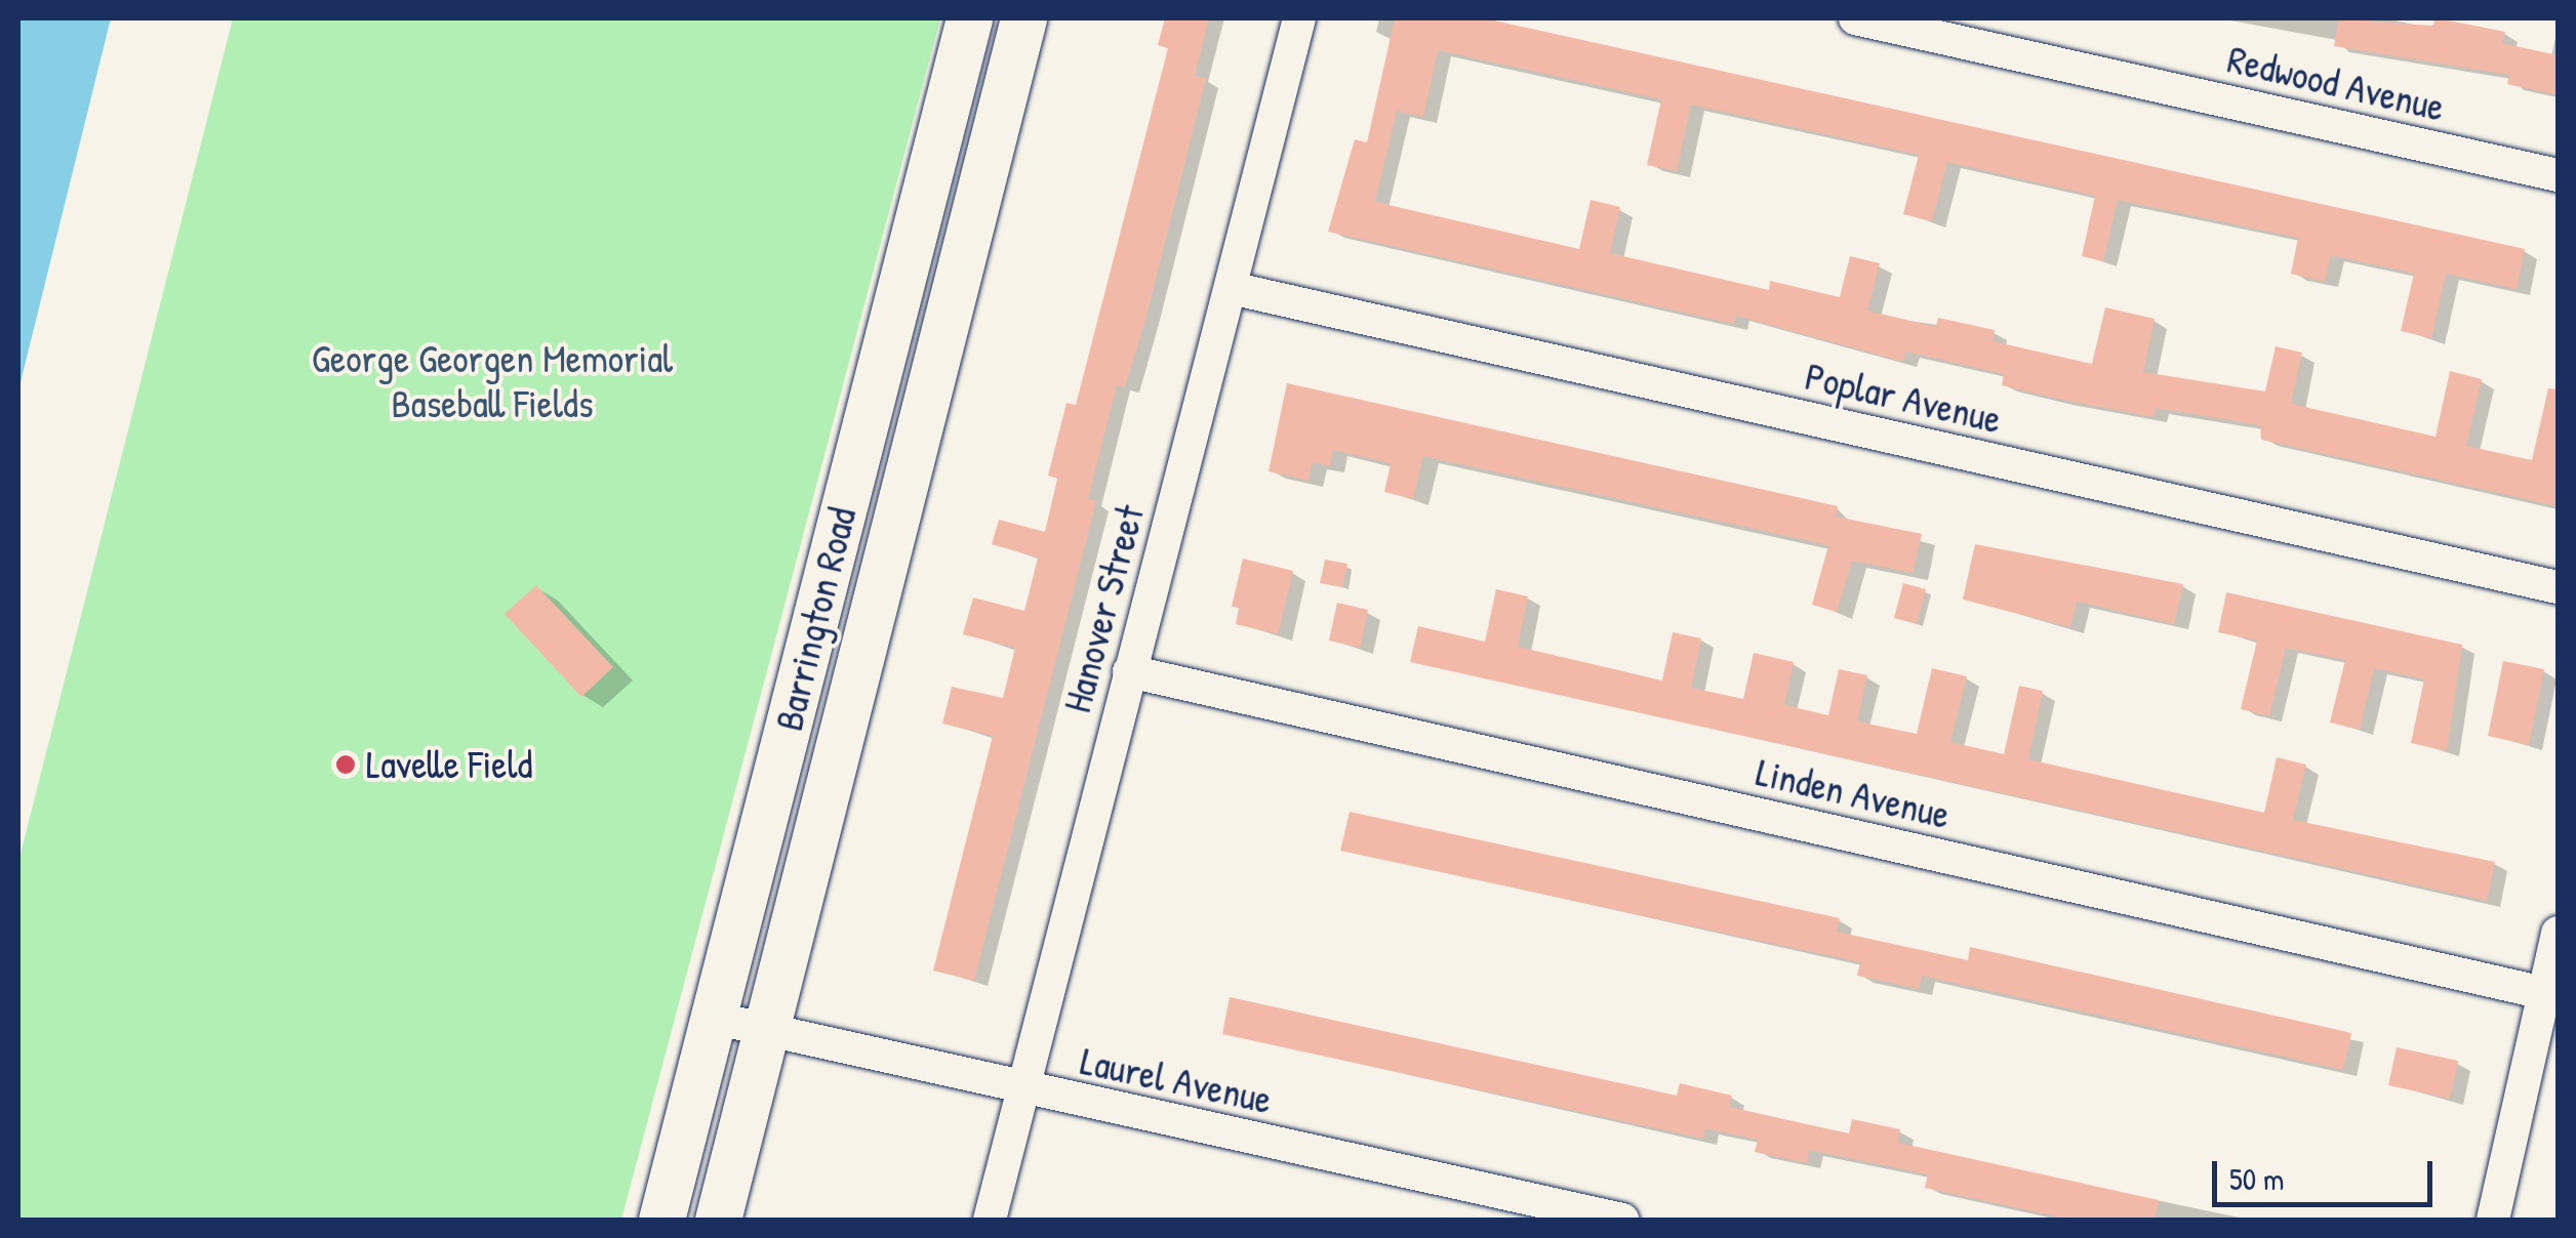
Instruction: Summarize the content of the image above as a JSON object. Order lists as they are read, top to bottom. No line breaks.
{"streets":{"main road":["Barrington Road"],"street":["Redwood Avenue","Poplar Avenue","Hanover Street","Linden Avenue","Laurel Avenue"]},"crossings":[["Poplar Avenue","Hanover Street"],["Hanover Street","Linden Avenue"],["Hanover Street","Laurel Avenue"],["Barrington Road","Laurel Avenue"]],"parks":["George Georgen Memorial Baseball Fields"],"places":["Lavelle Field"],"scale_bar":"50 m"}
